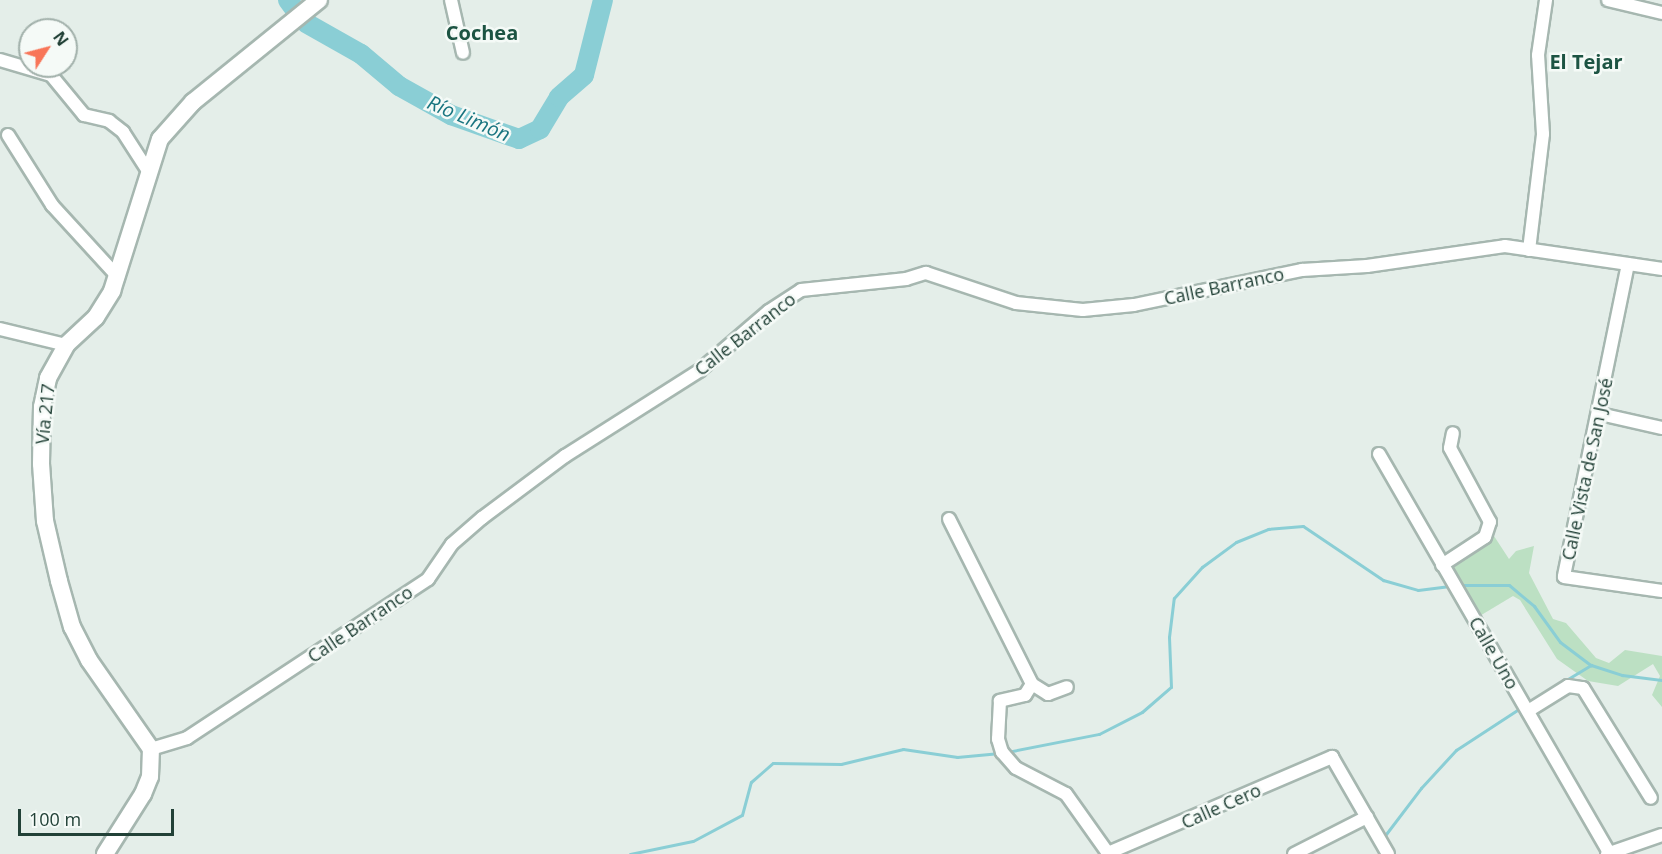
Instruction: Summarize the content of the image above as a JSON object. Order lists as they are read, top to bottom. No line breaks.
{"streets":{"main road":["Vía 217"],"street":["Calle Barranco","Calle Vista de San José","Calle Uno","Calle Cero"]},"crossings":[["Calle Barranco","Vía 217"],["Calle Barranco","Calle Vista de San José"]],"districts":["Cochea","El Tejar"],"water":["Río Limón"],"scale_bar":"100 m","north":"top right"}
